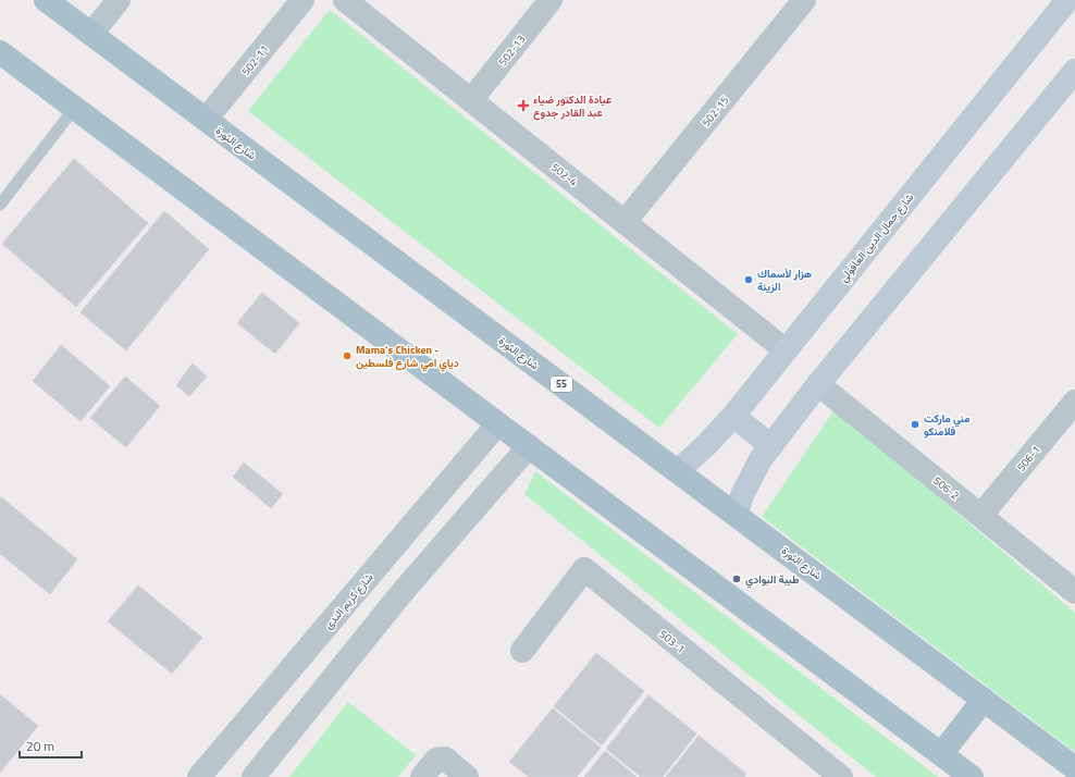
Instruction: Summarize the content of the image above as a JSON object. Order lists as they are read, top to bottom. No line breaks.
{"streets":{"main road":["شارع الثورة","55"],"street":["502-13","502-11","502-15","502-4","شارع جمال الدين العاقولي","506-1","506-2","شارع كريم الندى","503-1"]},"crossings":[["502-13","502-4"],["502-11","شارع الثورة"],["502-15","502-4"],["شارع الثورة","شارع جمال الدين العاقولي"],["502-4","شارع جمال الدين العاقولي"],["506-1","506-2"]],"places":{"health":["عيادة الدكتور ضياء عبد القادر جدوع"],"other":["هزار لأسماك الزينة","Mama's Chicken - دياي امي شارع فلسطين","مني ماركت فلامنكو","طيبة البوادي"]},"scale_bar":"20 m"}
